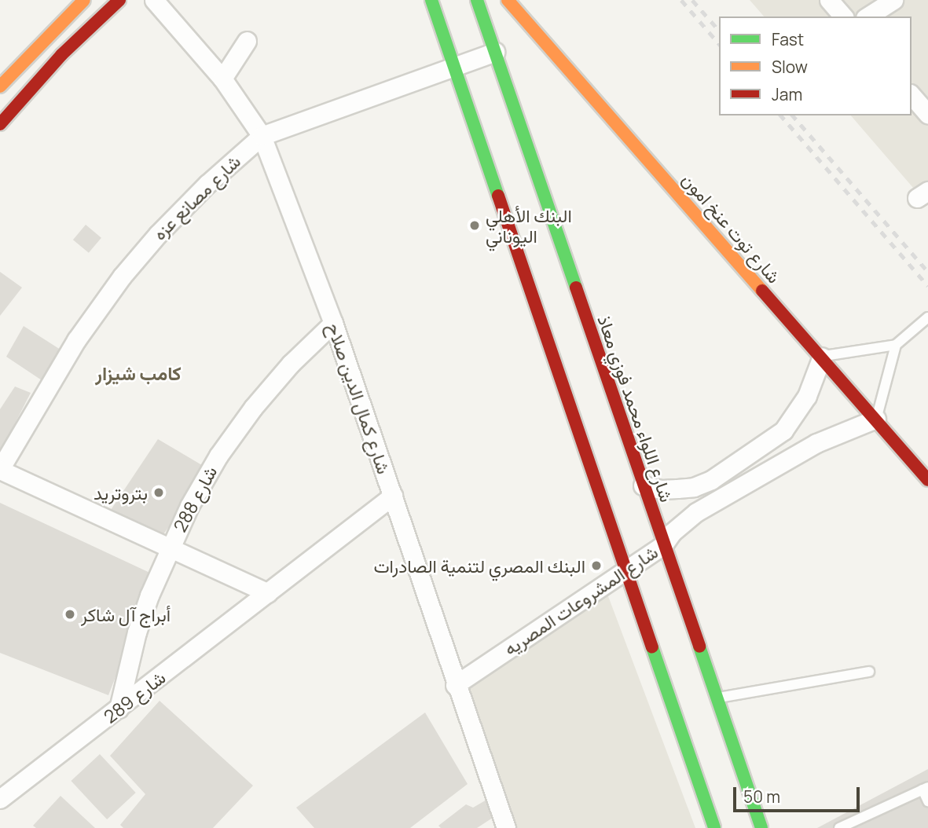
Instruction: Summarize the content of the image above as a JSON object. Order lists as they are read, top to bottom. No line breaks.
{"streets":{"main road":["شارع توت عنخ امون","شارع اللواء محمد فوزي معاذ"],"street":["شارع مصانع عزه","شارع كمال الدين صلاح","شارع 288","شارع المشروعات المصريه","شارع 289"]},"crossings":[["شارع مصانع عزه","شارع كمال الدين صلاح"],["شارع مصانع عزه","شارع اللواء محمد فوزي معاذ"],["شارع توت عنخ امون","شارع المشروعات المصريه"],["شارع كمال الدين صلاح","شارع 288"],["شارع كمال الدين صلاح","شارع المشروعات المصريه"],["شارع كمال الدين صلاح","شارع 289"],["شارع اللواء محمد فوزي معاذ","شارع المشروعات المصريه"],["شارع 288","شارع 289"]],"districts":["كامب شيزار"],"places":["البنك الأهلي اليوناني","بتروتريد","البنك المصري لتنمية الصادرات","أبراج آل شاكر"],"legend":["Fast","Slow","Jam"],"scale_bar":"50 m"}
